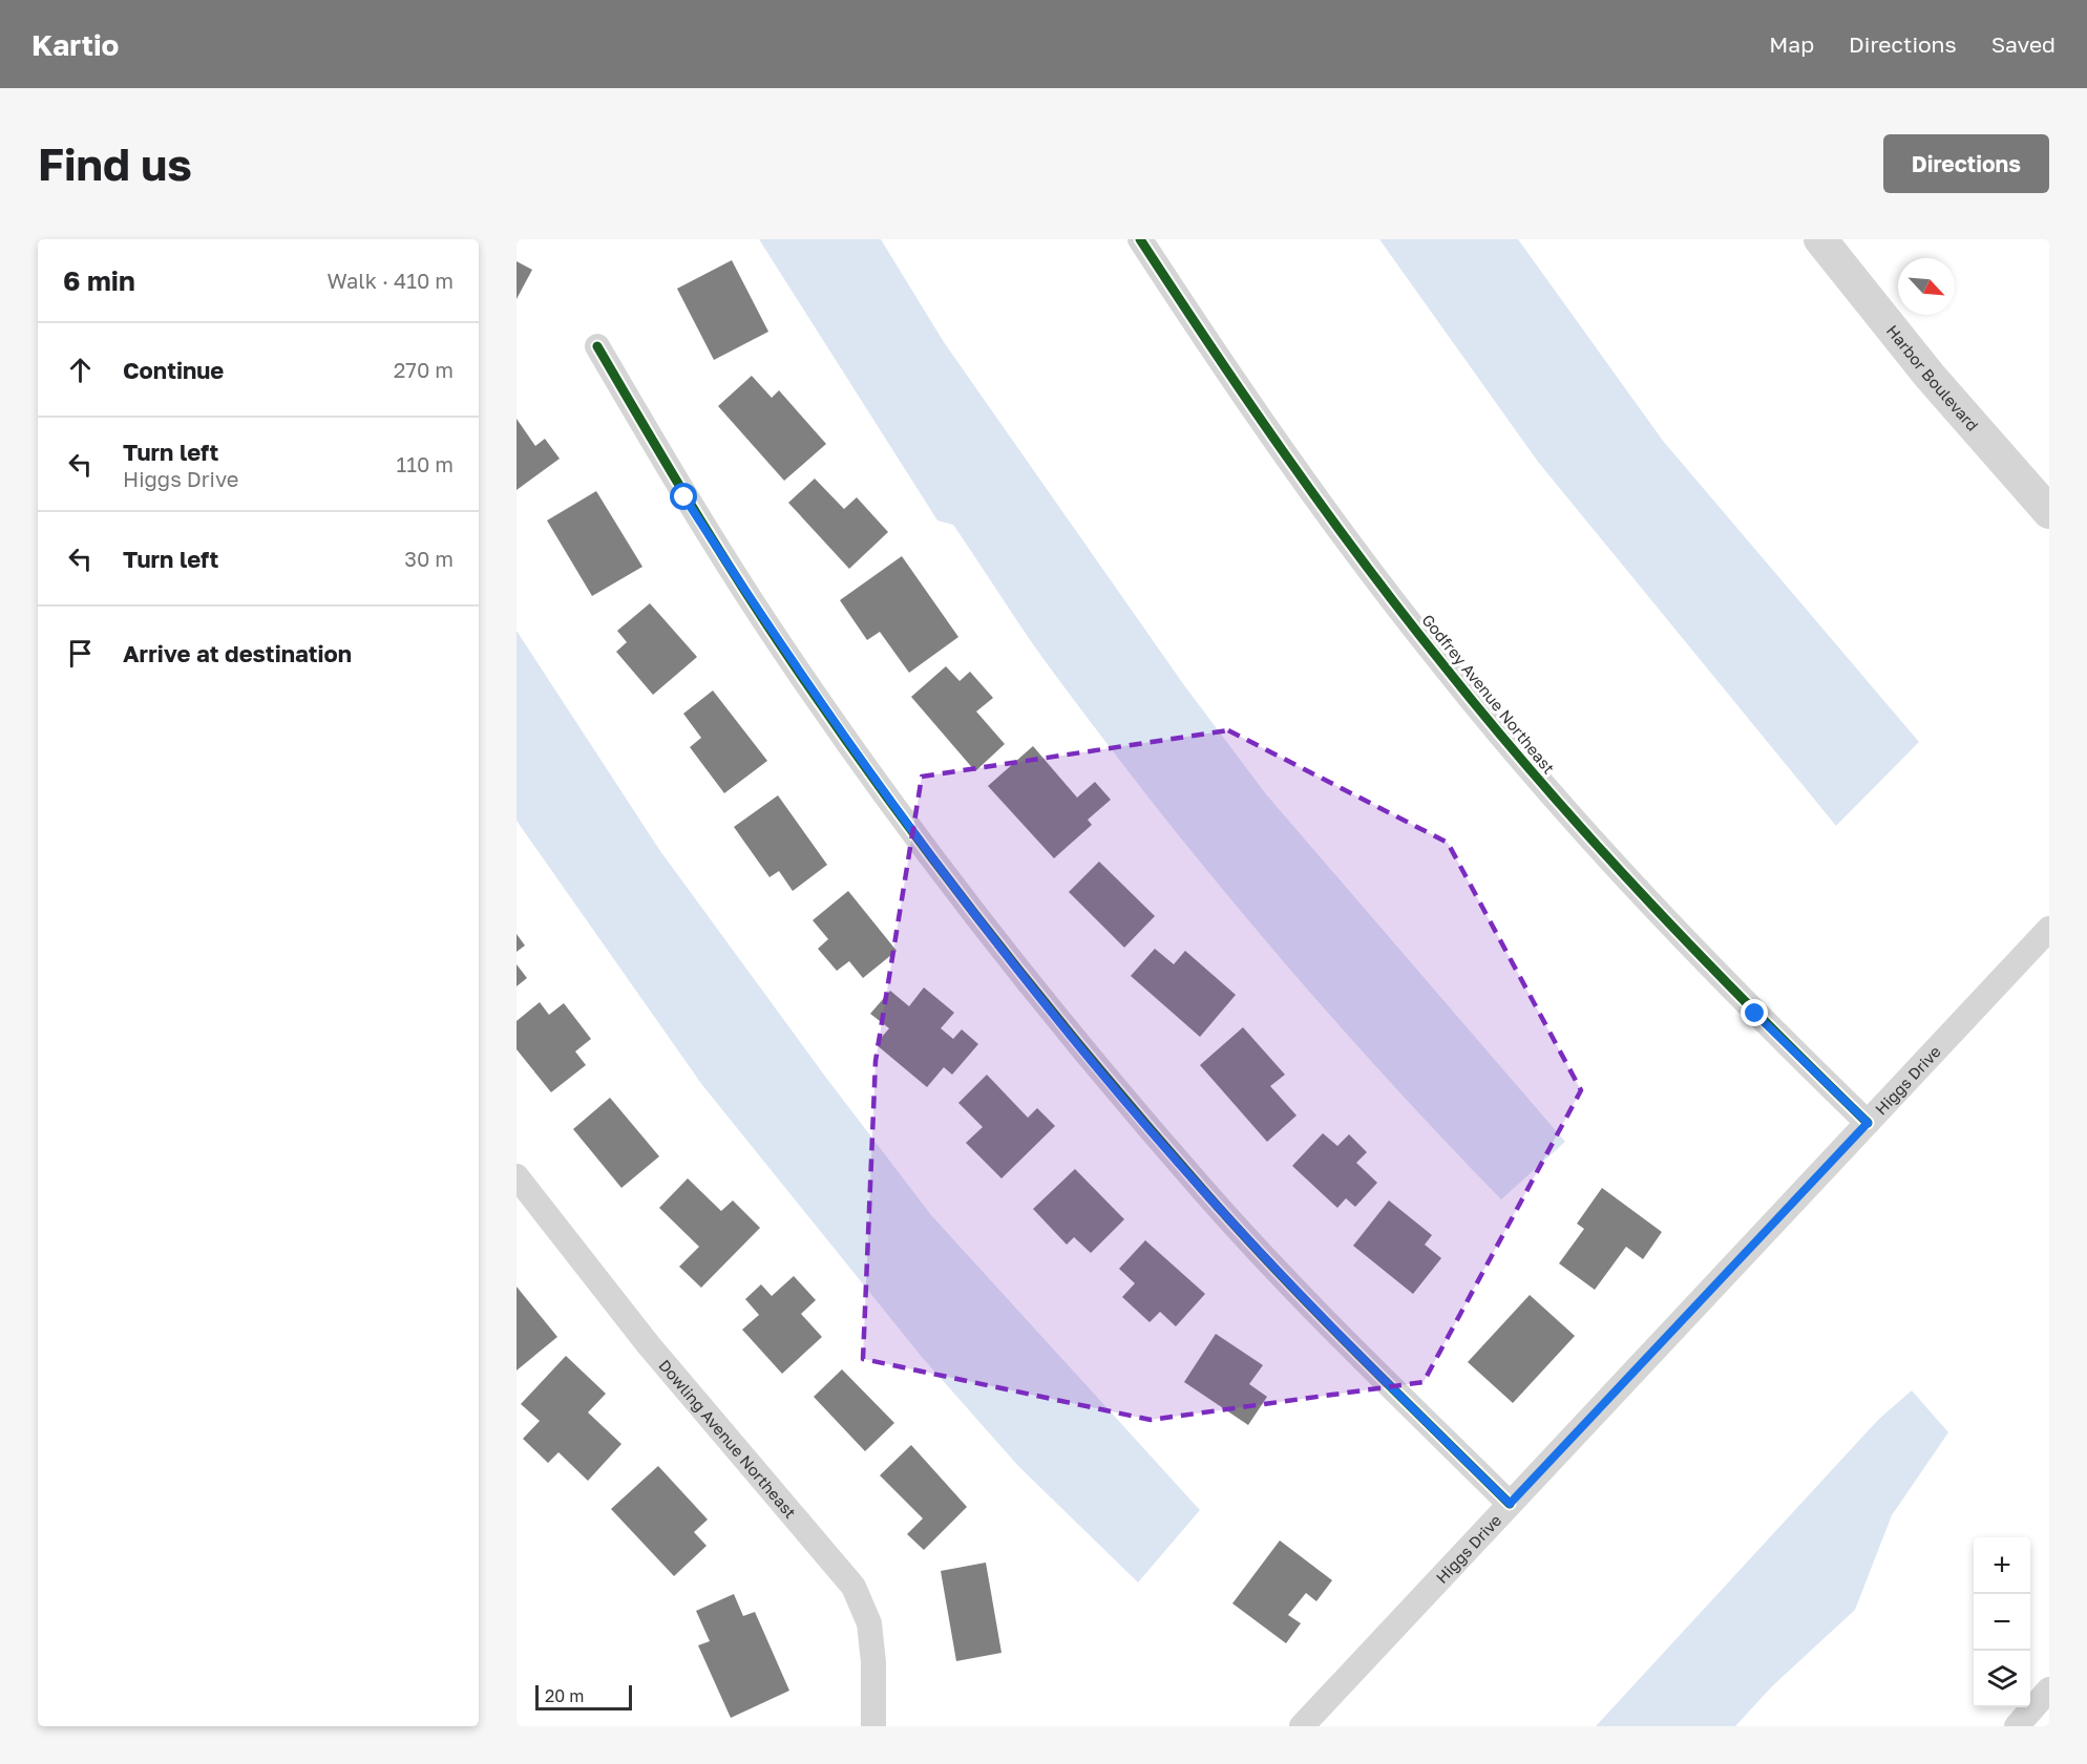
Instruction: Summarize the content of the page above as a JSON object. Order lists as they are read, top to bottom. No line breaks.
{"streets":{"street":["Harbor Boulevard","Godfrey Avenue Northeast","Higgs Drive","Dowling Avenue Northeast"]},"crossings":[["Godfrey Avenue Northeast","Higgs Drive"]],"scale_bar":"20 m","north":"bottom right","page":{"header":"Kartio","nav":["Map","Directions","Saved"],"buttons":"Directions","title":"Find us","heading":["6 min","Walk · 410 m"],"list":[["Continue","270 m"],["Turn left","Higgs Drive","110 m"],["Turn left","30 m"],"Arrive at destination"],"map_buttons":["+","−"],"scale":"20 m"}}
